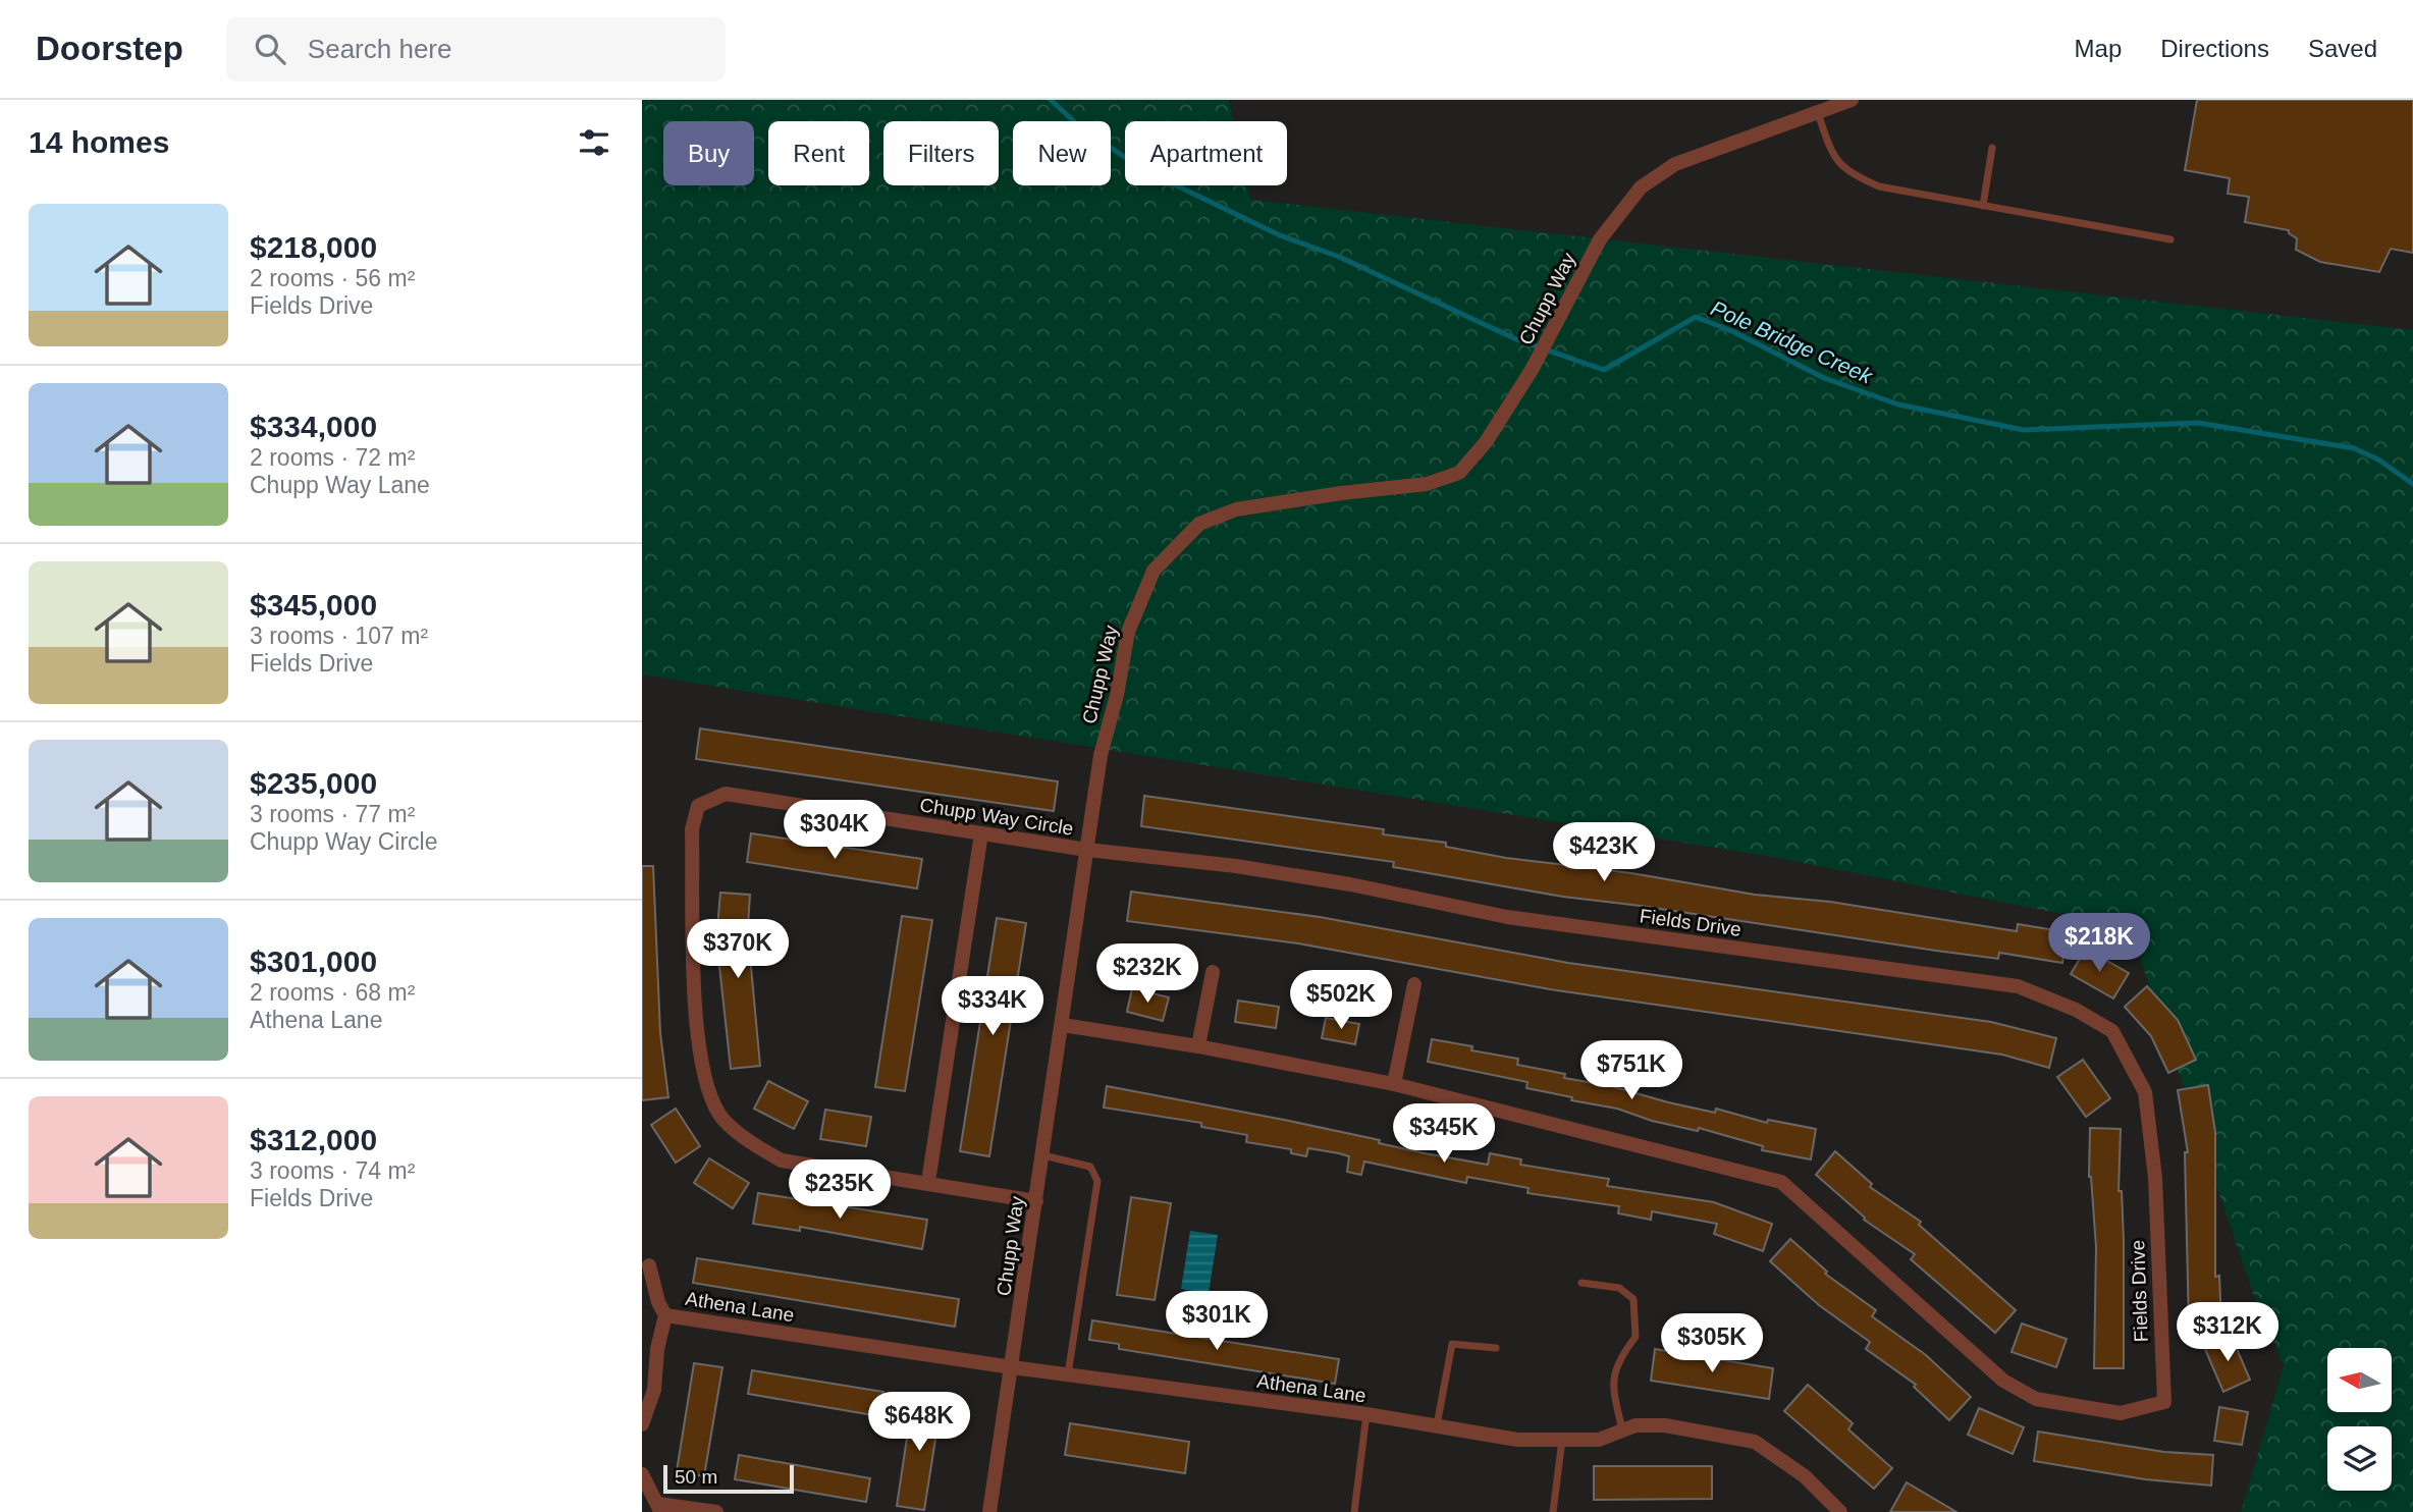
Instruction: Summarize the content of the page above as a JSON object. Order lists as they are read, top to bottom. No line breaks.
{"streets":{"street":["Chupp Way","Chupp Way Circle","Fields Drive","Athena Lane"]},"crossings":[["Chupp Way","Chupp Way Circle"],["Chupp Way","Fields Drive"],["Chupp Way","Athena Lane"],["Chupp Way Circle","Fields Drive"]],"water":["Pole Bridge Creek"],"scale_bar":"50 m","north":"left","page":{"header":"Doorstep","search":"Search here","nav":["Map","Directions","Saved"],"heading":"14 homes","chip":["Buy","Rent","Filters","New","Apartment"],"list":[{"name":"$218,000","note":"2 rooms · 56 m² · Fields Drive"},{"name":"$334,000","note":"2 rooms · 72 m² · Chupp Way Lane"},{"name":"$345,000","note":"3 rooms · 107 m² · Fields Drive"},{"name":"$235,000","note":"3 rooms · 77 m² · Chupp Way Circle"},{"name":"$301,000","note":"2 rooms · 68 m² · Athena Lane"},{"name":"$312,000","note":"3 rooms · 74 m² · Fields Drive"}],"price":["$304K","$423K","$218K","$370K","$232K","$502K","$334K","$751K","$345K","$235K","$301K","$312K","$305K","$648K"],"scale":"50 m"}}
